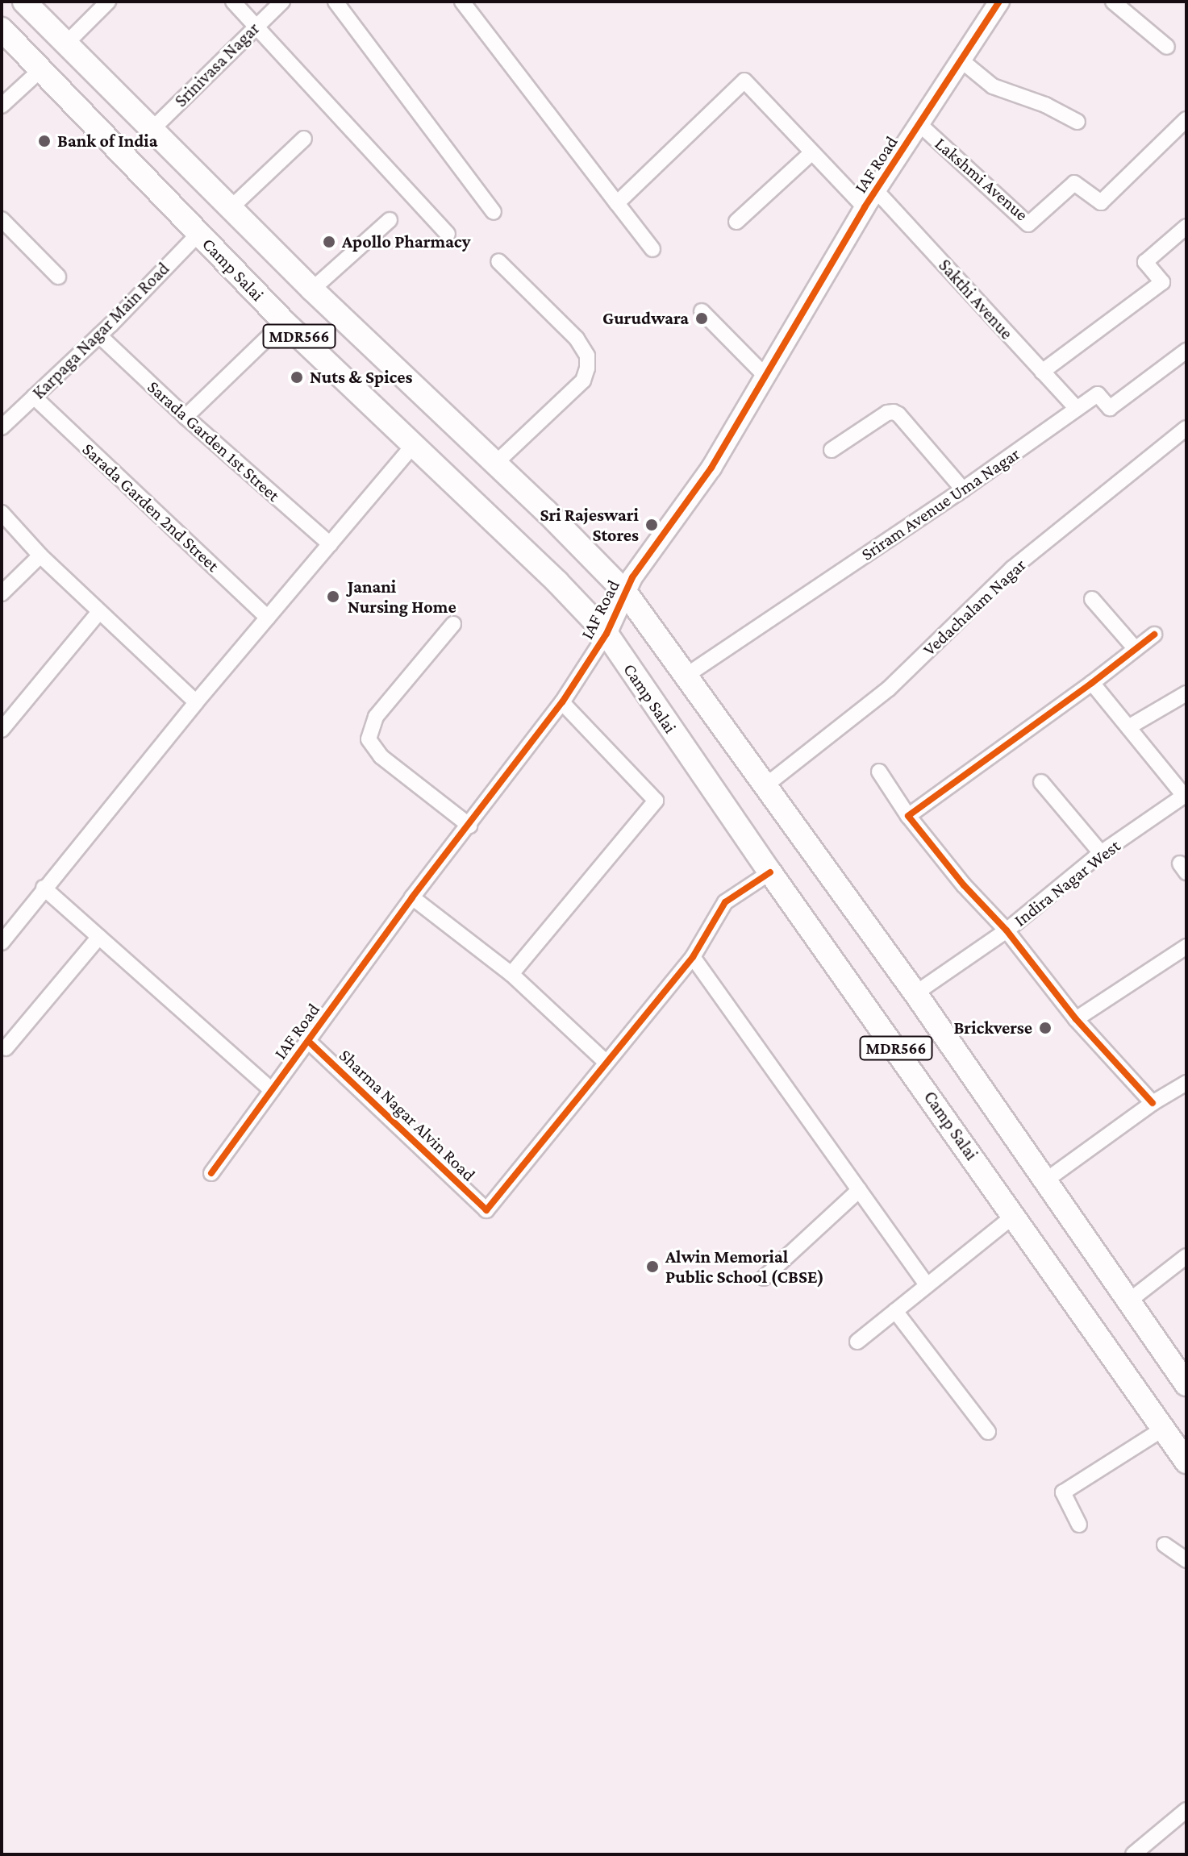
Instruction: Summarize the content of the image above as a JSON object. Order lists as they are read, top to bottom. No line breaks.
{"streets":{"main road":["Camp Salai","MDR566"],"street":["Srinivasa Nagar","IAF Road","Lakshmi Avenue","Sakthi Avenue","Karpaga Nagar Main Road","Sarada Garden 1st Street","Sriram Avenue Uma Nagar","Sarada Garden 2nd Street","Vedachalam Nagar","Indira Nagar West","Sharma Nagar Alvin Road"]},"crossings":[["Srinivasa Nagar","MDR566"],["IAF Road","Lakshmi Avenue"],["IAF Road","Camp Salai"],["IAF Road","Sakthi Avenue"],["IAF Road","MDR566"],["IAF Road","Sharma Nagar Alvin Road"],["Camp Salai","Karpaga Nagar Main Road"],["Sakthi Avenue","Sriram Avenue Uma Nagar"],["Karpaga Nagar Main Road","Sarada Garden 1st Street"],["Karpaga Nagar Main Road","Sarada Garden 2nd Street"],["MDR566","Sriram Avenue Uma Nagar"],["MDR566","Vedachalam Nagar"],["MDR566","Indira Nagar West"]],"places":["Bank of India","Apollo Pharmacy","Gurudwara","Nuts & Spices","Sri Rajeswari Stores","Janani Nursing Home","Brickverse","Alwin Memorial Public School (CBSE)"]}
